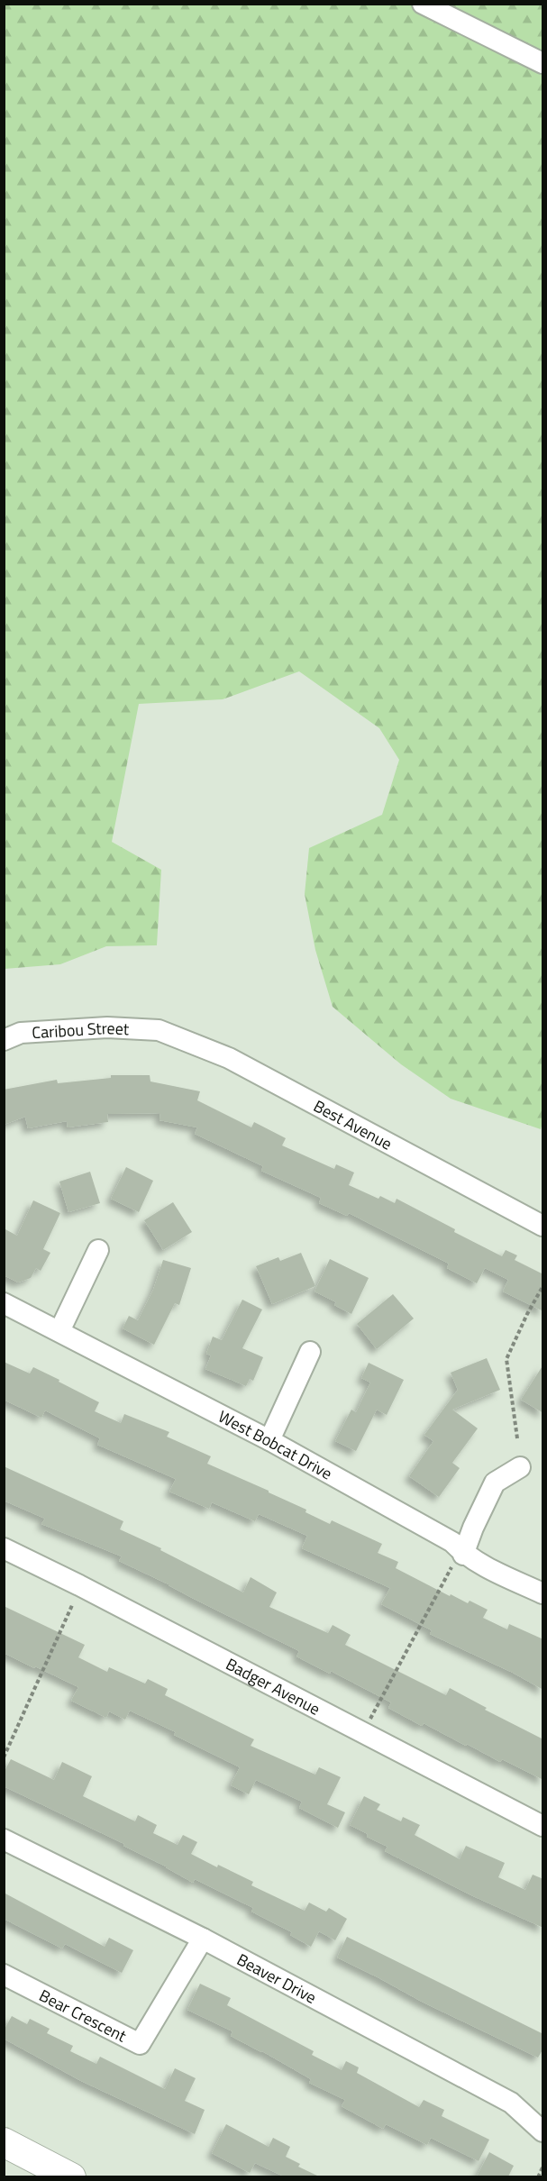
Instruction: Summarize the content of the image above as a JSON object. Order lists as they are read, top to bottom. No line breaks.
{"streets":{"street":["Caribou Street","Best Avenue","West Bobcat Drive","Badger Avenue","Beaver Drive","Bear Crescent"]},"crossings":[["Caribou Street","Best Avenue"],["Beaver Drive","Bear Crescent"]]}
